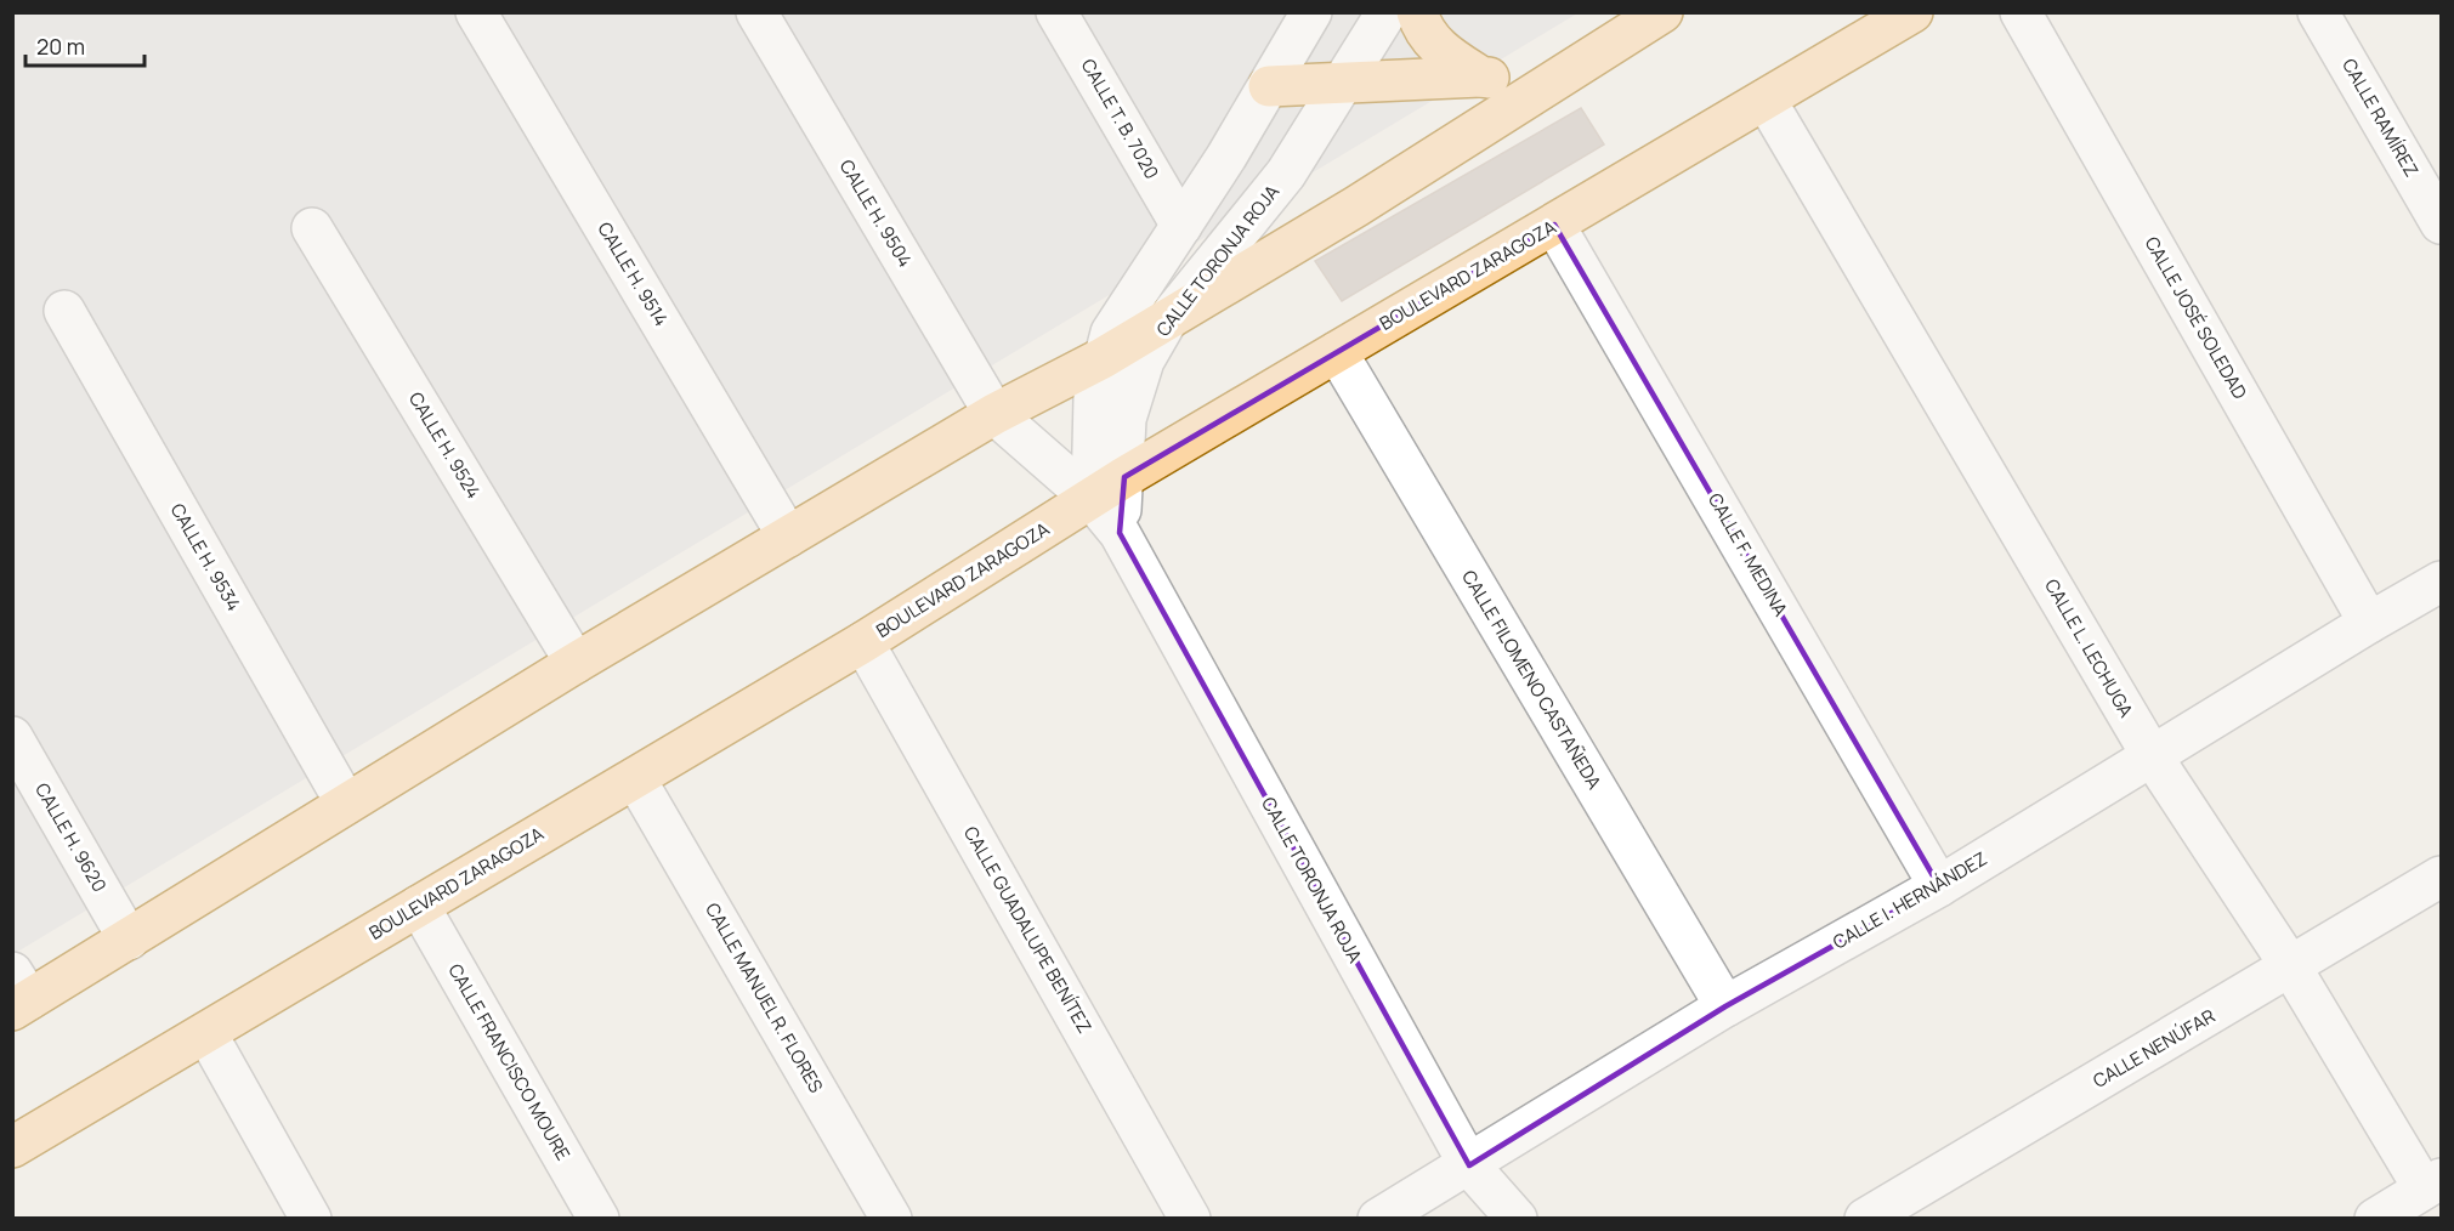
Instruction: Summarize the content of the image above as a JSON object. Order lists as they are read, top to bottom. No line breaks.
{"streets":{"main road":["BOULEVARD ZARAGOZA"],"street":["CALLE RAMÍREZ","CALLE T. B. 7020","CALLE H. 9504","CALLE TORONJA ROJA","CALLE H. 9514","CALLE JOSÉ SOLEDAD","CALLE H. 9524","CALLE F. MEDINA","CALLE H. 9534","CALLE L. LECHUGA","CALLE FILOMENO CASTAÑEDA","CALLE H. 9620","CALLE I. HERNÁNDEZ","CALLE GUADALUPE BENÍTEZ","CALLE MANUEL R. FLORES","CALLE NENÚFAR","CALLE FRANCISCO MOURE"]},"crossings":[["CALLE H. 9504","CALLE TORONJA ROJA"],["CALLE H. 9504","BOULEVARD ZARAGOZA"],["CALLE TORONJA ROJA","BOULEVARD ZARAGOZA"],["CALLE TORONJA ROJA","CALLE I. HERNÁNDEZ"],["BOULEVARD ZARAGOZA","CALLE F. MEDINA"],["BOULEVARD ZARAGOZA","CALLE L. LECHUGA"],["BOULEVARD ZARAGOZA","CALLE FILOMENO CASTAÑEDA"],["BOULEVARD ZARAGOZA","CALLE GUADALUPE BENÍTEZ"],["BOULEVARD ZARAGOZA","CALLE MANUEL R. FLORES"],["BOULEVARD ZARAGOZA","CALLE FRANCISCO MOURE"],["CALLE JOSÉ SOLEDAD","CALLE I. HERNÁNDEZ"],["CALLE F. MEDINA","CALLE I. HERNÁNDEZ"],["CALLE L. LECHUGA","CALLE I. HERNÁNDEZ"],["CALLE L. LECHUGA","CALLE NENÚFAR"],["CALLE FILOMENO CASTAÑEDA","CALLE I. HERNÁNDEZ"]],"scale_bar":"20 m"}
